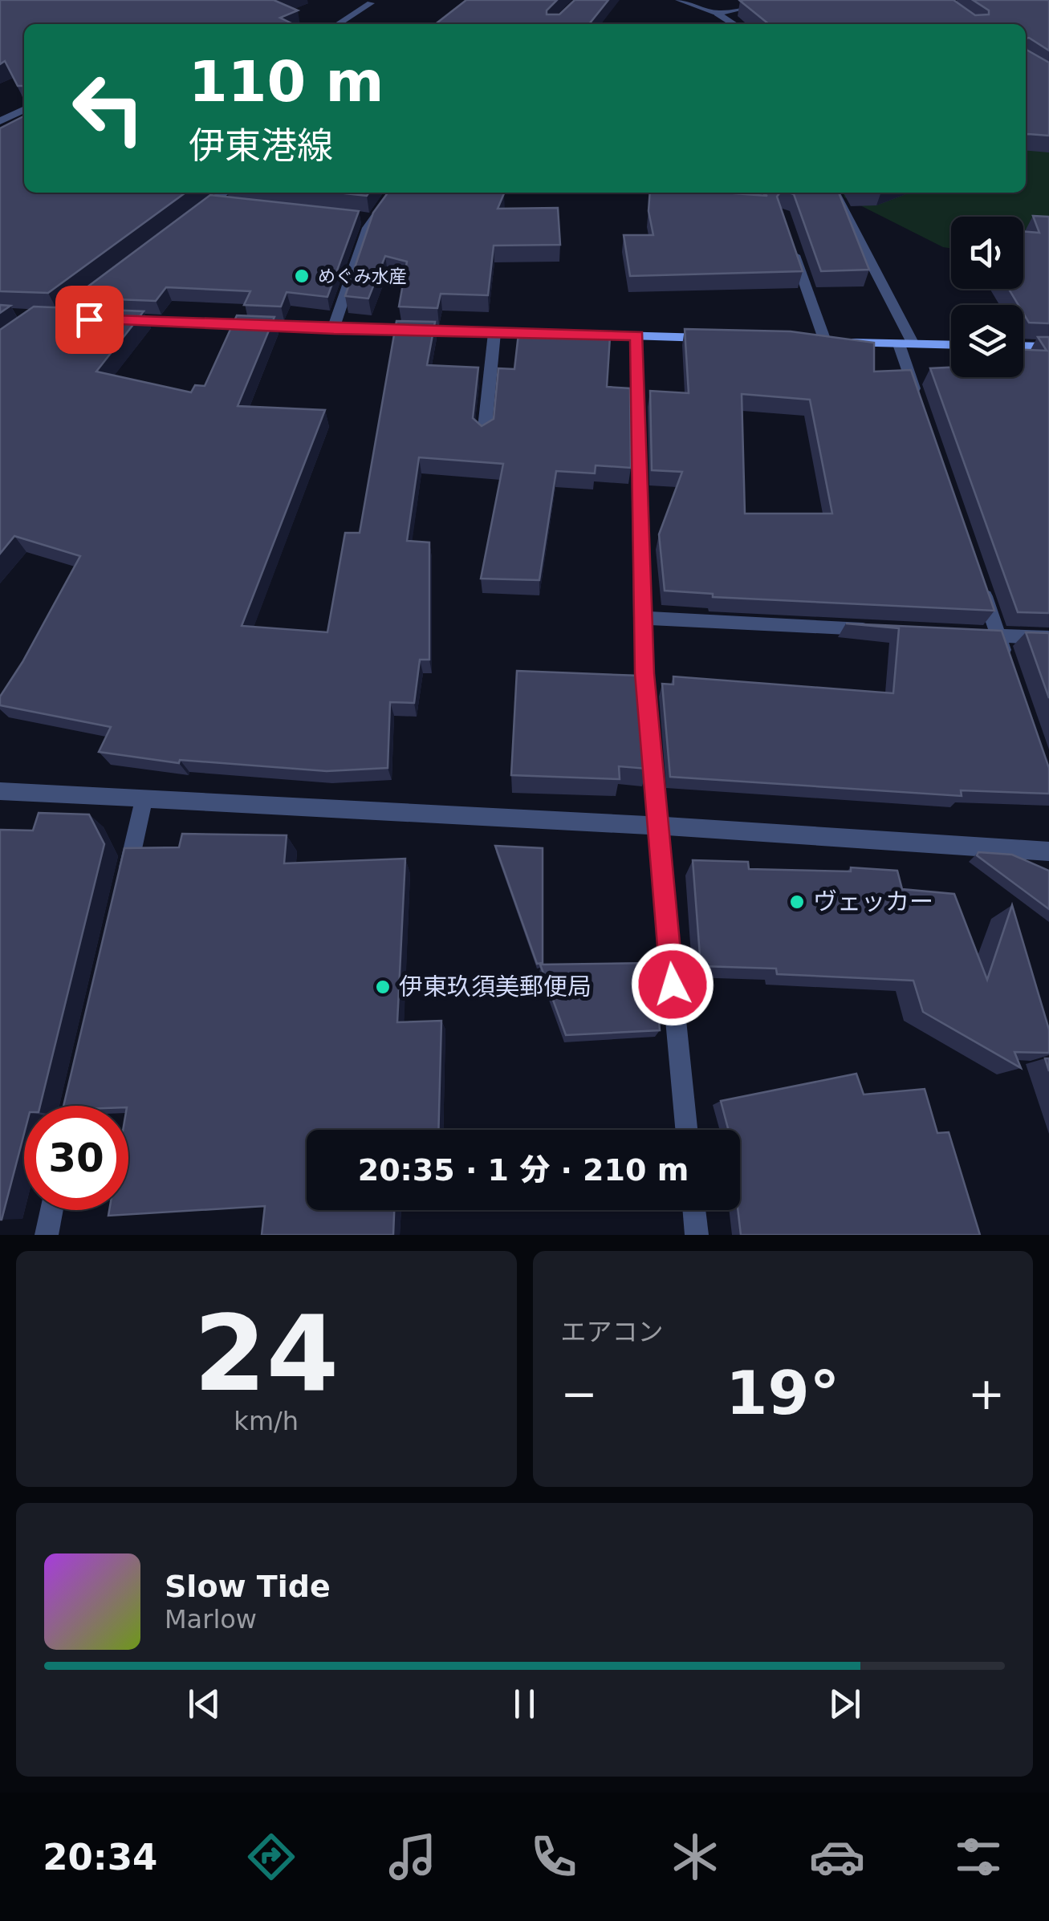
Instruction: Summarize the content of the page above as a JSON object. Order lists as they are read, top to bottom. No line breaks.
{"places":["めぐみ水産","ヴェッカー","伊東玖須美郵便局"],"page":{"turn":["110 m","伊東港線"],"limit":"30","trip":"20:35 · 1 分 · 210 m","tile":[["24","km/h"],"エアコン"],"heat":["−","19°","+"],"song":["Slow Tide","Marlow"],"tabs":"20:34"}}
